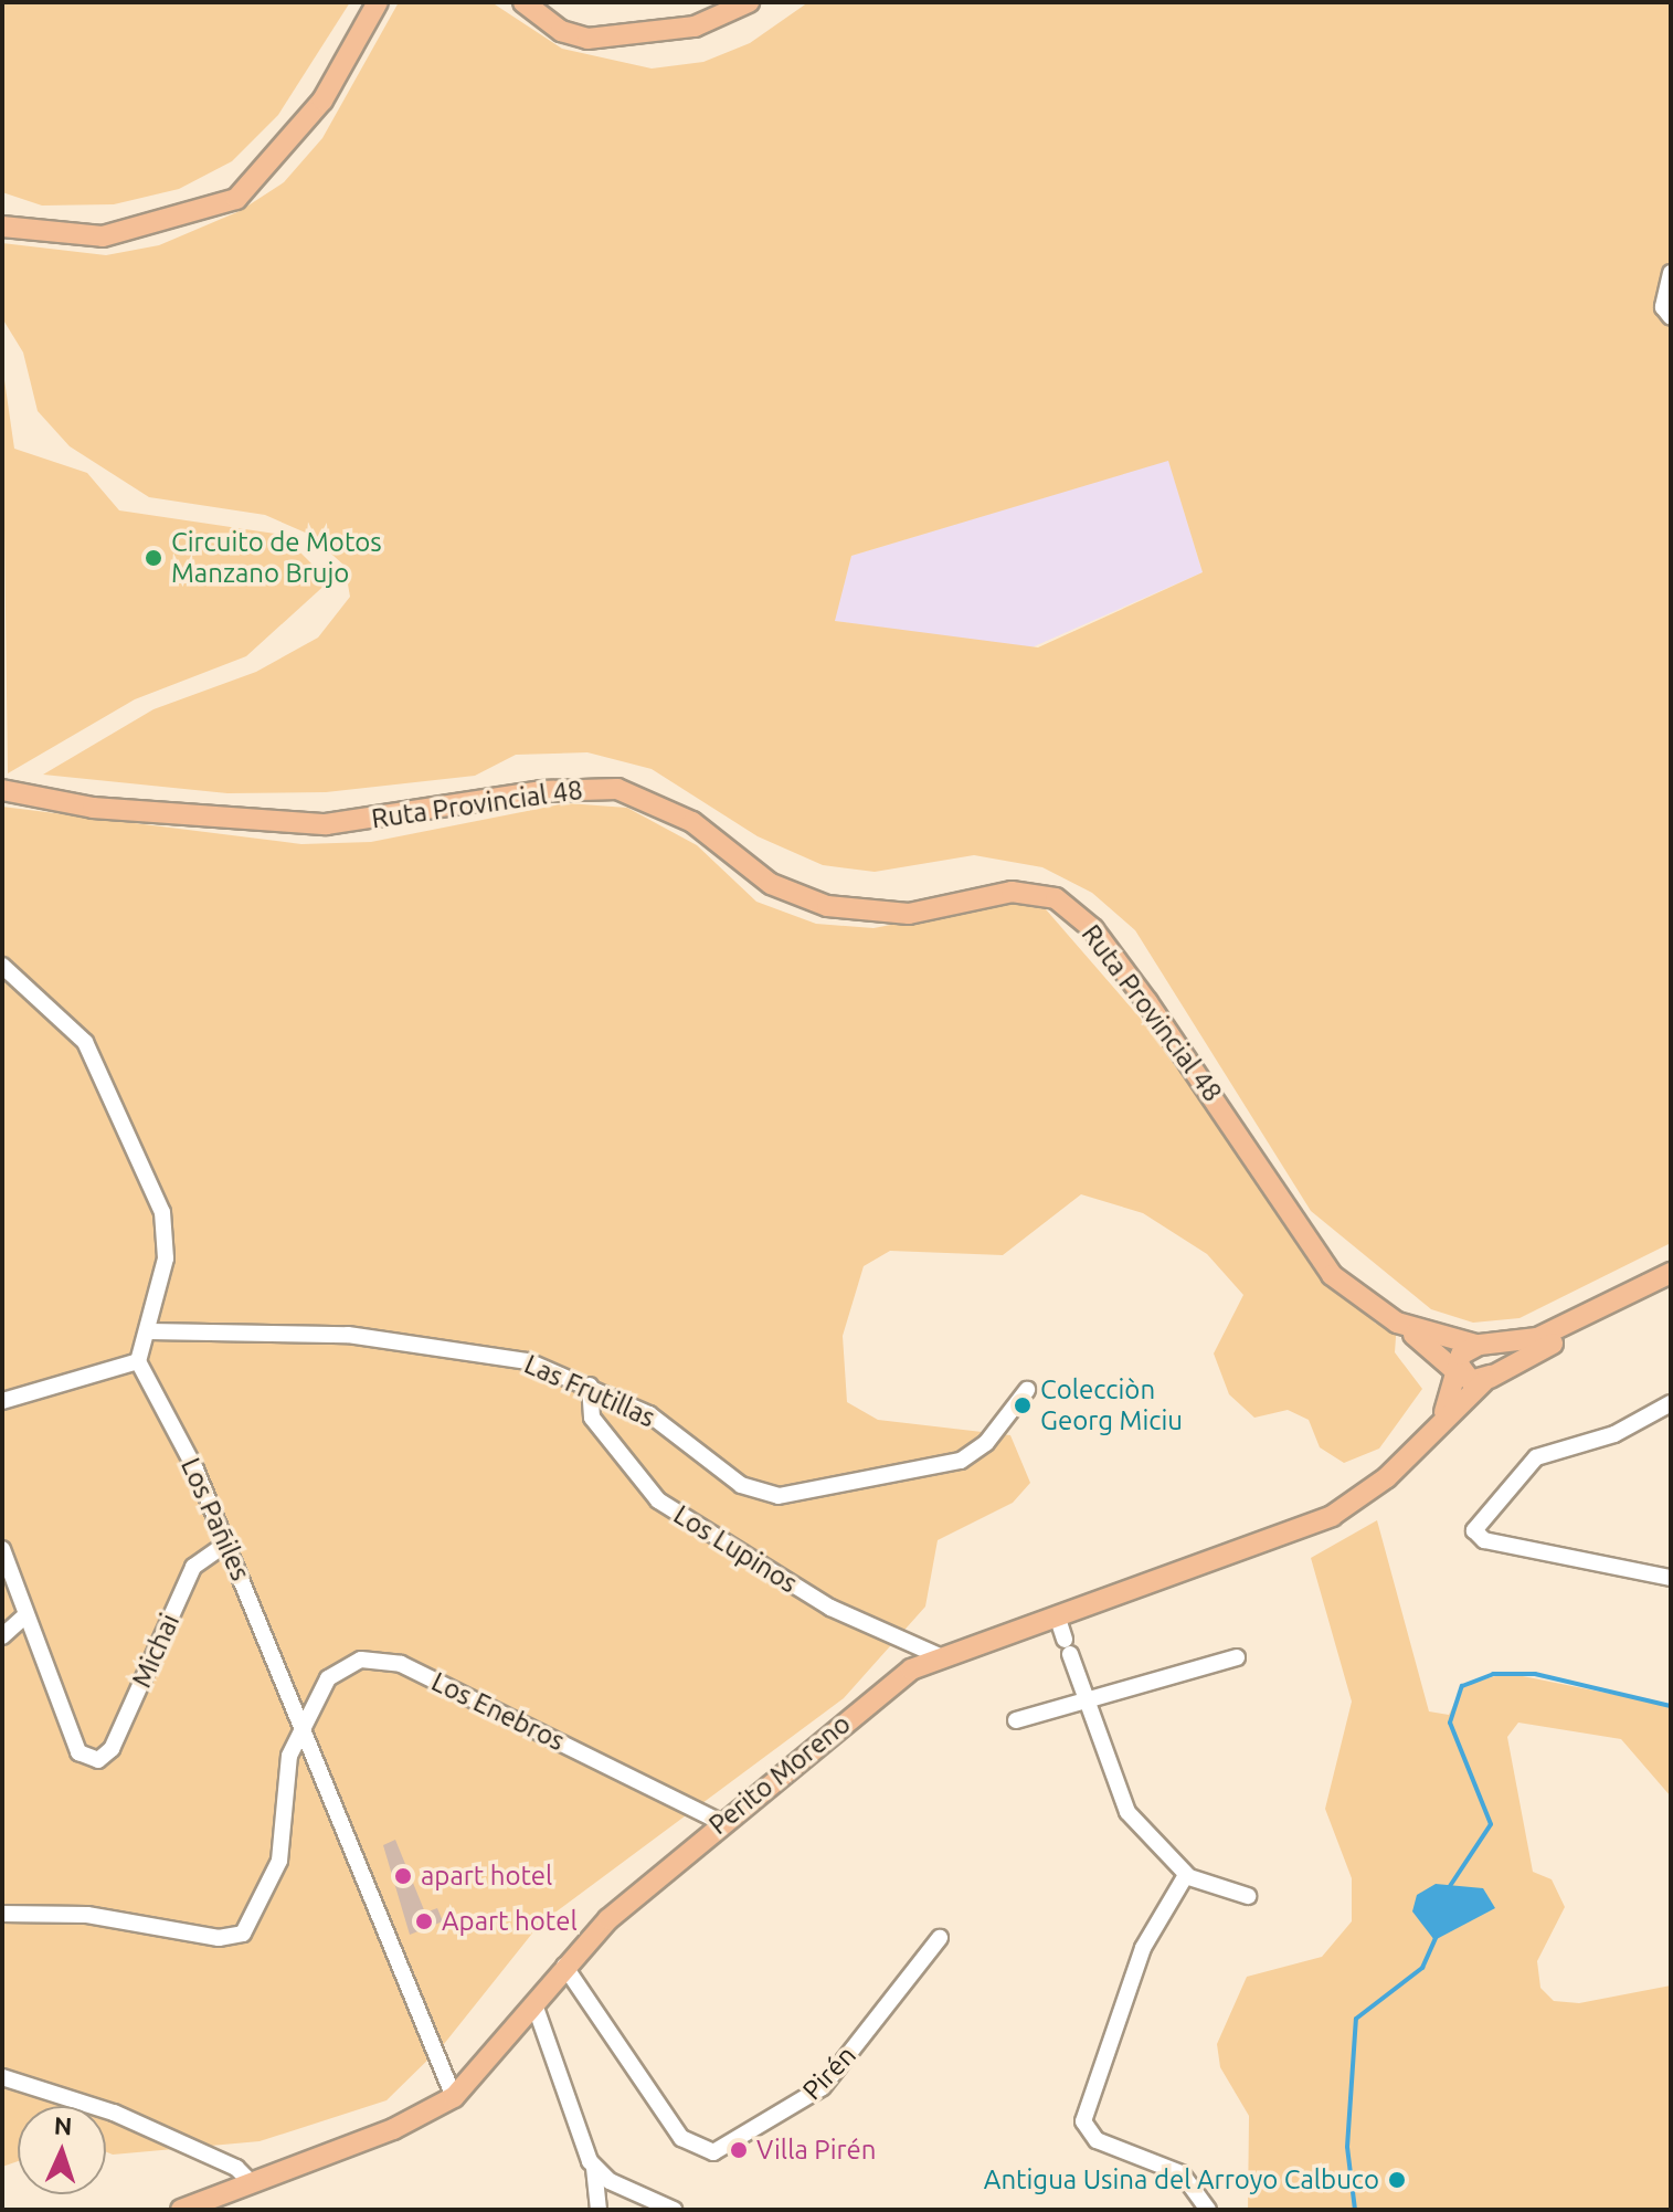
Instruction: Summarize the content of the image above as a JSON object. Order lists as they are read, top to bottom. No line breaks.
{"streets":{"main road":["Ruta Provincial 48","Perito Moreno"],"street":["Las Frutillas","Los Pañiles","Los Lupinos","Michai","Los Enebros","Pirén"]},"crossings":[["Ruta Provincial 48","Perito Moreno"],["Las Frutillas","Los Lupinos"],["Los Pañiles","Michai"],["Los Pañiles","Los Enebros"],["Los Pañiles","Perito Moreno"],["Los Lupinos","Perito Moreno"],["Los Enebros","Perito Moreno"],["Perito Moreno","Pirén"]],"places":["Circuito de Motos Manzano Brujo","Colecciòn Georg Miciu","apart hotel","Apart hotel","Villa Pirén","Antigua Usina del Arroyo Calbuco"],"north":"top"}
